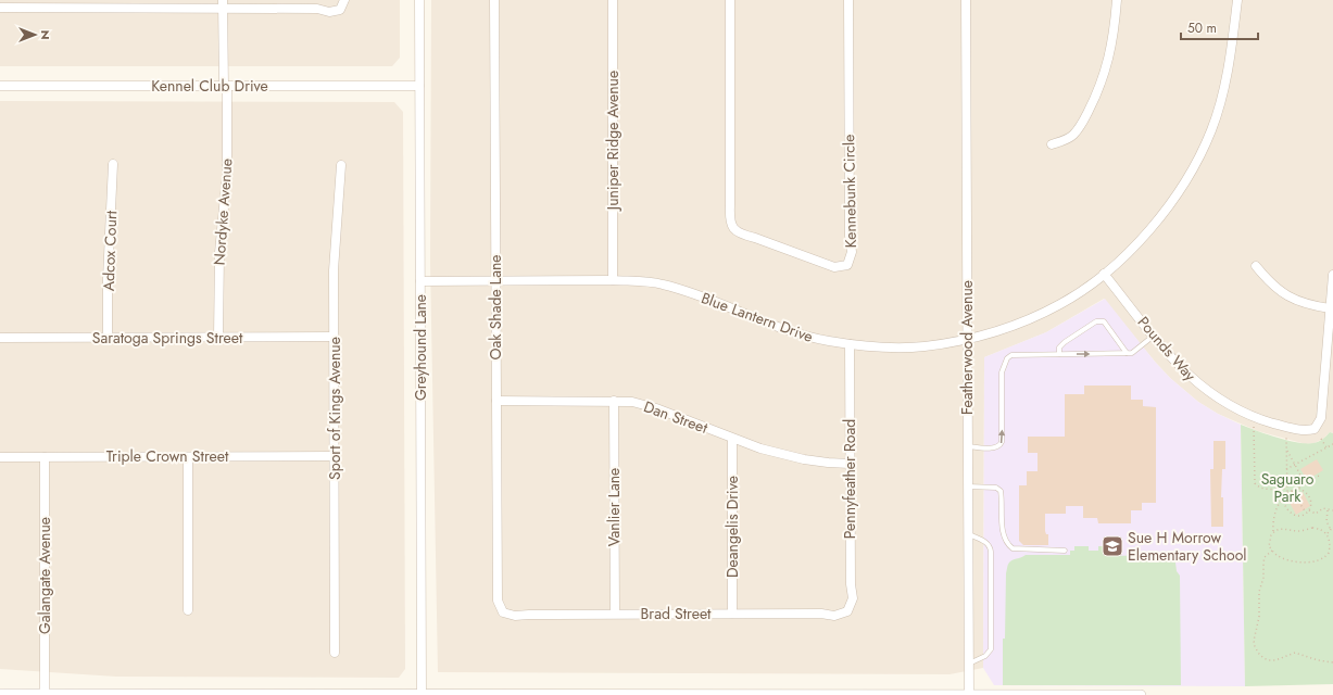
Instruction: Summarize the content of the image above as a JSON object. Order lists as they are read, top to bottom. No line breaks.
{"streets":{"street":["Kennel Club Drive","Juniper Ridge Avenue","Kennebunk Circle","Nordyke Avenue","Adcox Court","Oak Shade Lane","Blue Lantern Drive","Saratoga Springs Street","Greyhound Lane","Featherwood Avenue","Pounds Way","Sport of Kings Avenue","Dan Street","Triple Crown Street","Pennyfeather Road","Vanlier Lane","Deangelis Drive","Galangate Avenue","Brad Street"]},"crossings":[["Kennel Club Drive","Nordyke Avenue"],["Kennel Club Drive","Greyhound Lane"],["Juniper Ridge Avenue","Blue Lantern Drive"],["Nordyke Avenue","Saratoga Springs Street"],["Adcox Court","Saratoga Springs Street"],["Oak Shade Lane","Blue Lantern Drive"],["Oak Shade Lane","Dan Street"],["Oak Shade Lane","Brad Street"],["Blue Lantern Drive","Greyhound Lane"],["Blue Lantern Drive","Featherwood Avenue"],["Blue Lantern Drive","Pounds Way"],["Blue Lantern Drive","Pennyfeather Road"],["Saratoga Springs Street","Sport of Kings Avenue"],["Sport of Kings Avenue","Triple Crown Street"],["Dan Street","Pennyfeather Road"],["Dan Street","Vanlier Lane"],["Dan Street","Deangelis Drive"],["Triple Crown Street","Galangate Avenue"],["Pennyfeather Road","Brad Street"],["Vanlier Lane","Brad Street"],["Deangelis Drive","Brad Street"]],"parks":["Saguaro Park"],"places":{"school or university":["Sue H Morrow Elementary School"]},"scale_bar":"50 m","north":"right"}
